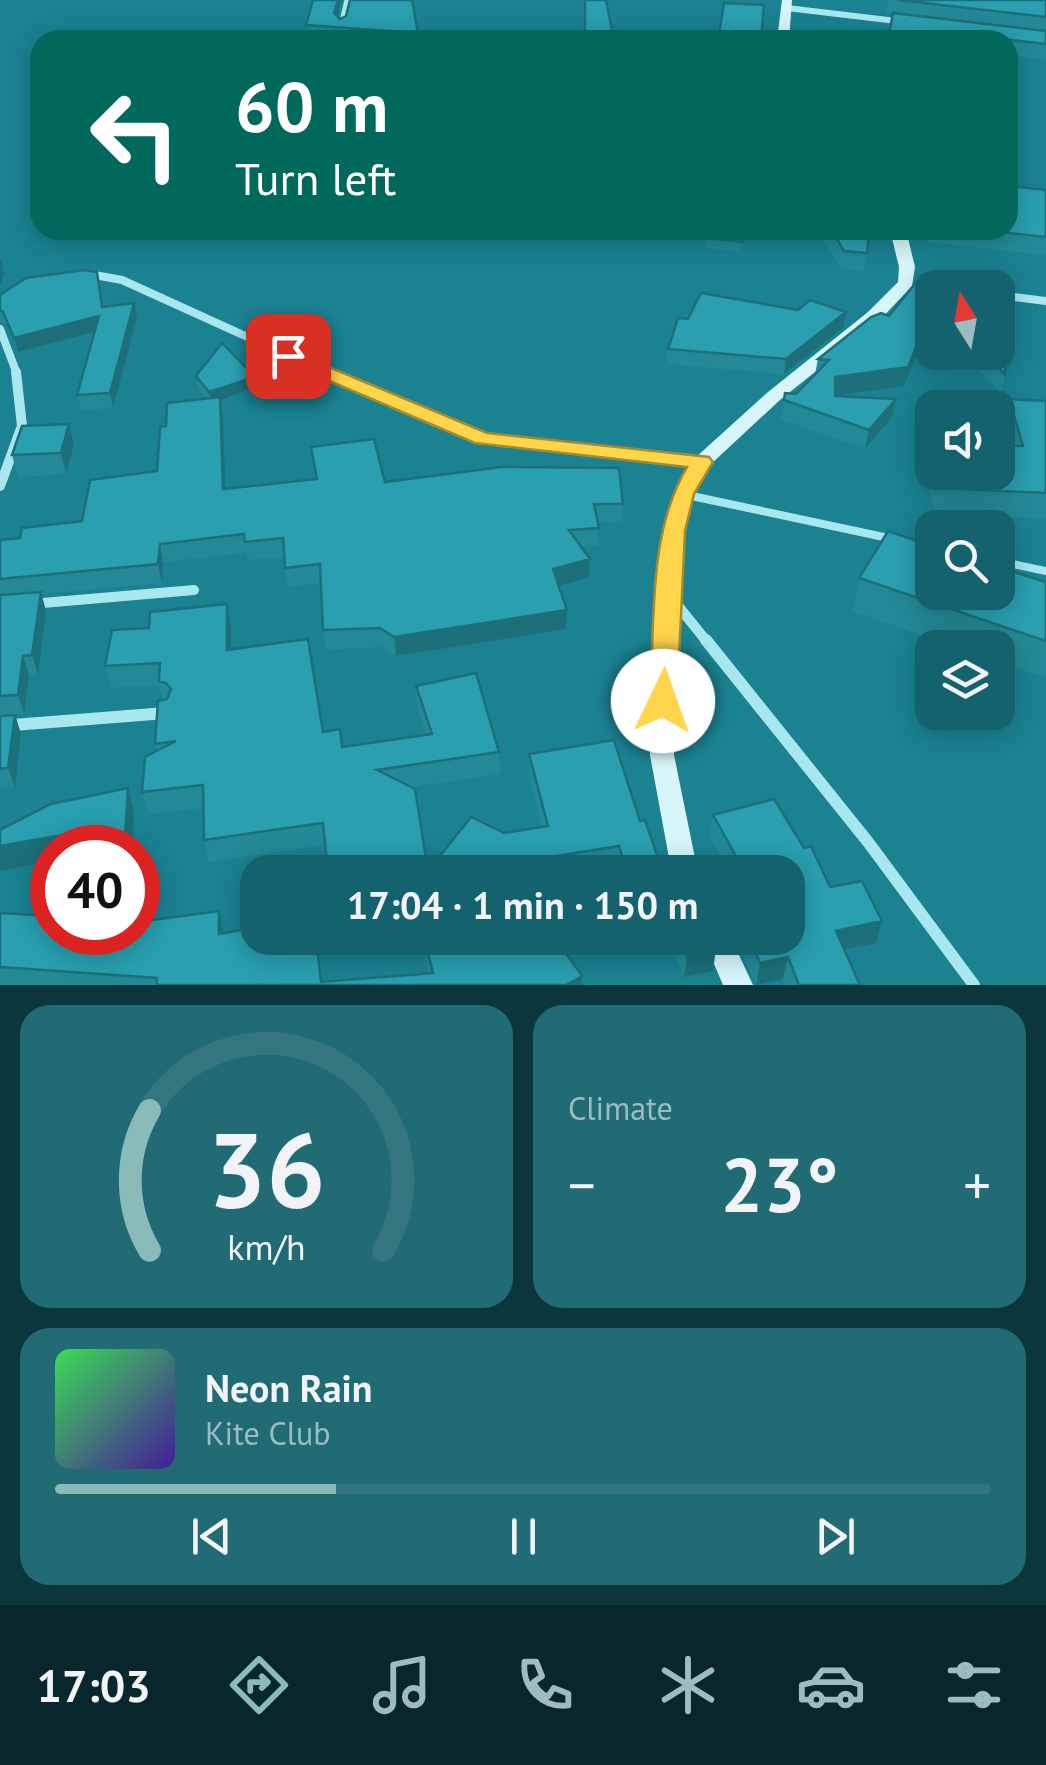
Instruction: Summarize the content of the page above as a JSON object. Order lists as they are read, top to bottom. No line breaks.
{"north":"top","page":{"turn":["60 m","Turn left"],"limit":"40","trip":"17:04 · 1 min · 150 m","tile":"Climate","heat":["−","23°","+"],"song":["Neon Rain","Kite Club"],"tabs":"17:03","gauge":["36","km/h"]}}
